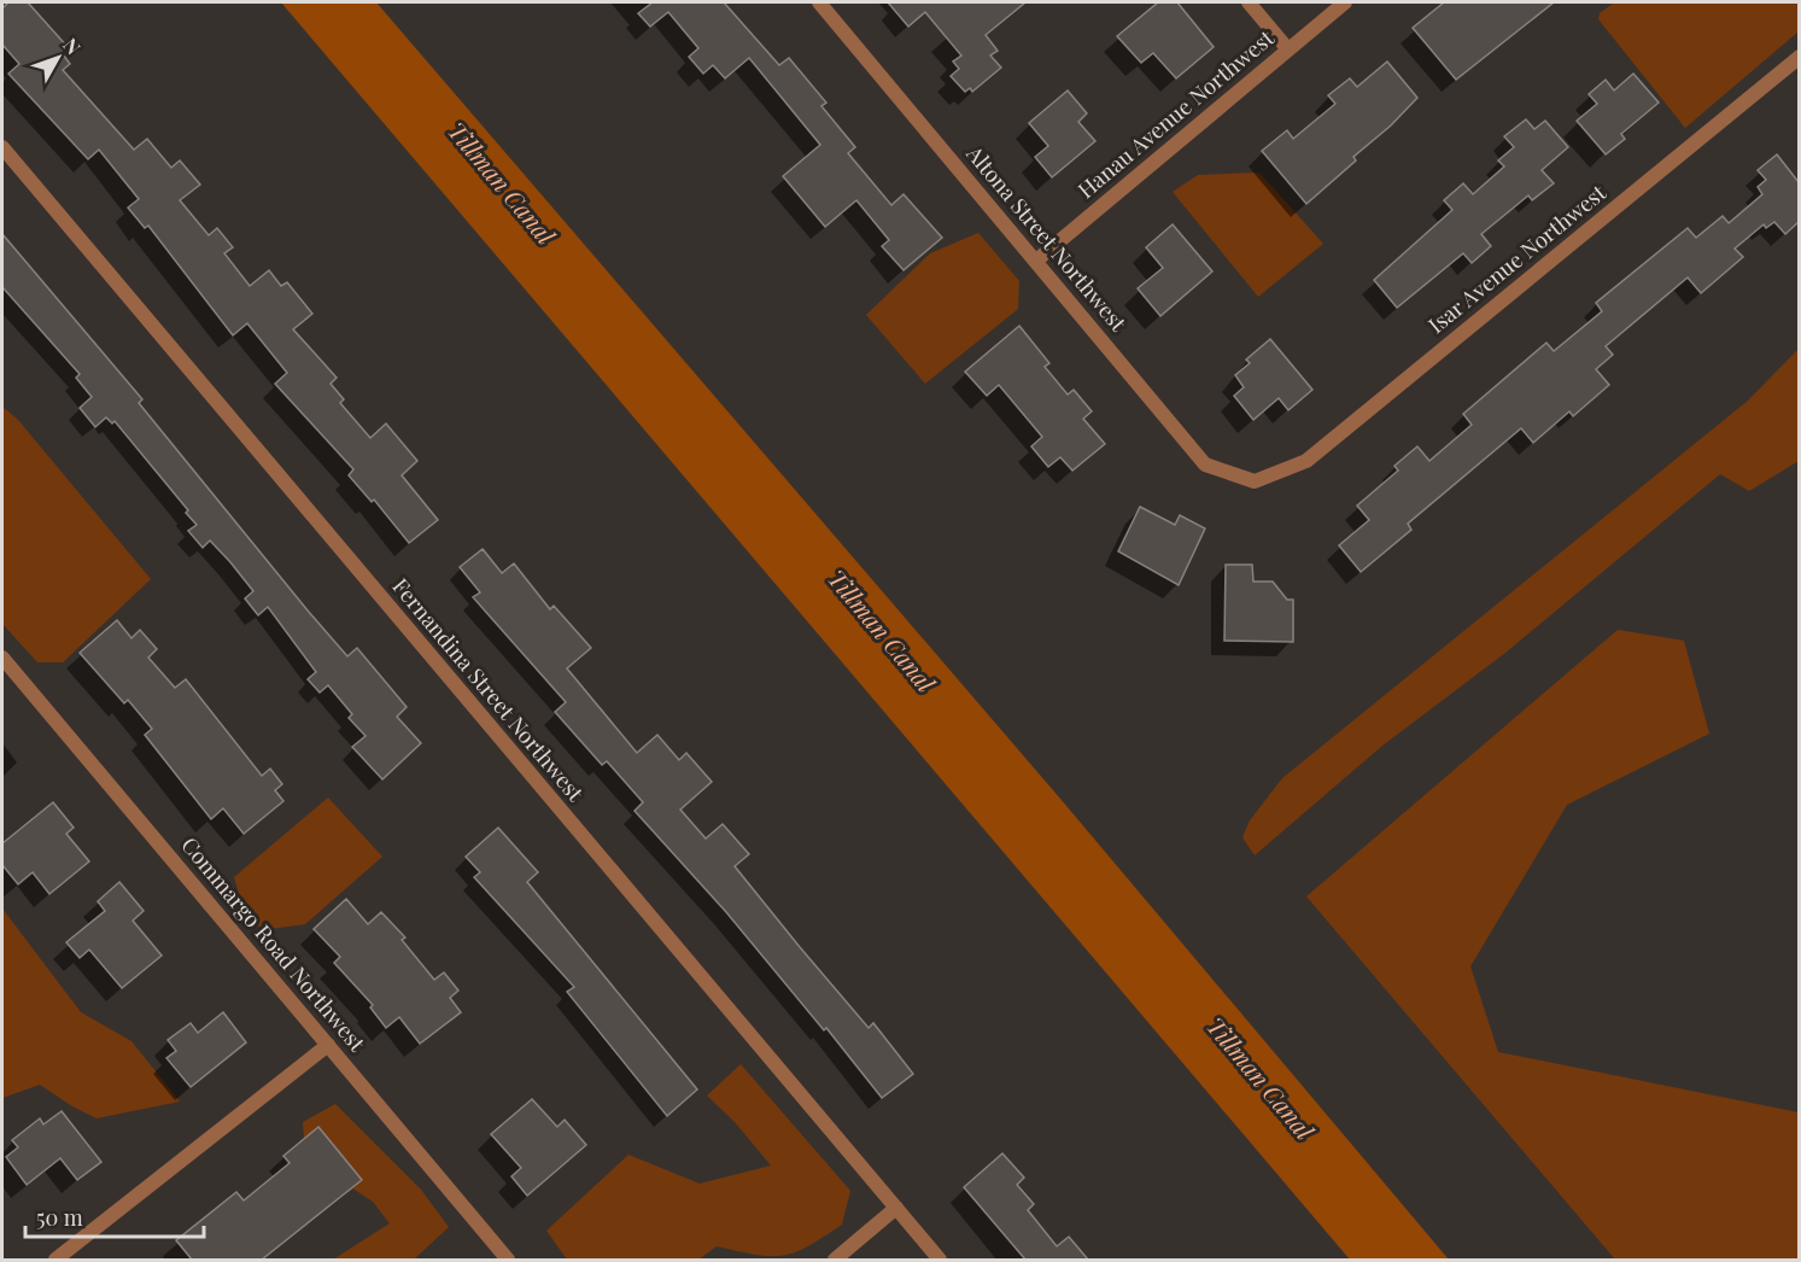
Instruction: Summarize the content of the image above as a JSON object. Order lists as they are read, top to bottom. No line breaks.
{"streets":{"street":["Hanau Avenue Northwest","Altona Street Northwest","Isar Avenue Northwest","Fernandina Street Northwest","Commargo Road Northwest"]},"crossings":[["Hanau Avenue Northwest","Altona Street Northwest"],["Altona Street Northwest","Isar Avenue Northwest"]],"water":["Tillman Canal"],"scale_bar":"50 m","north":"top right"}
